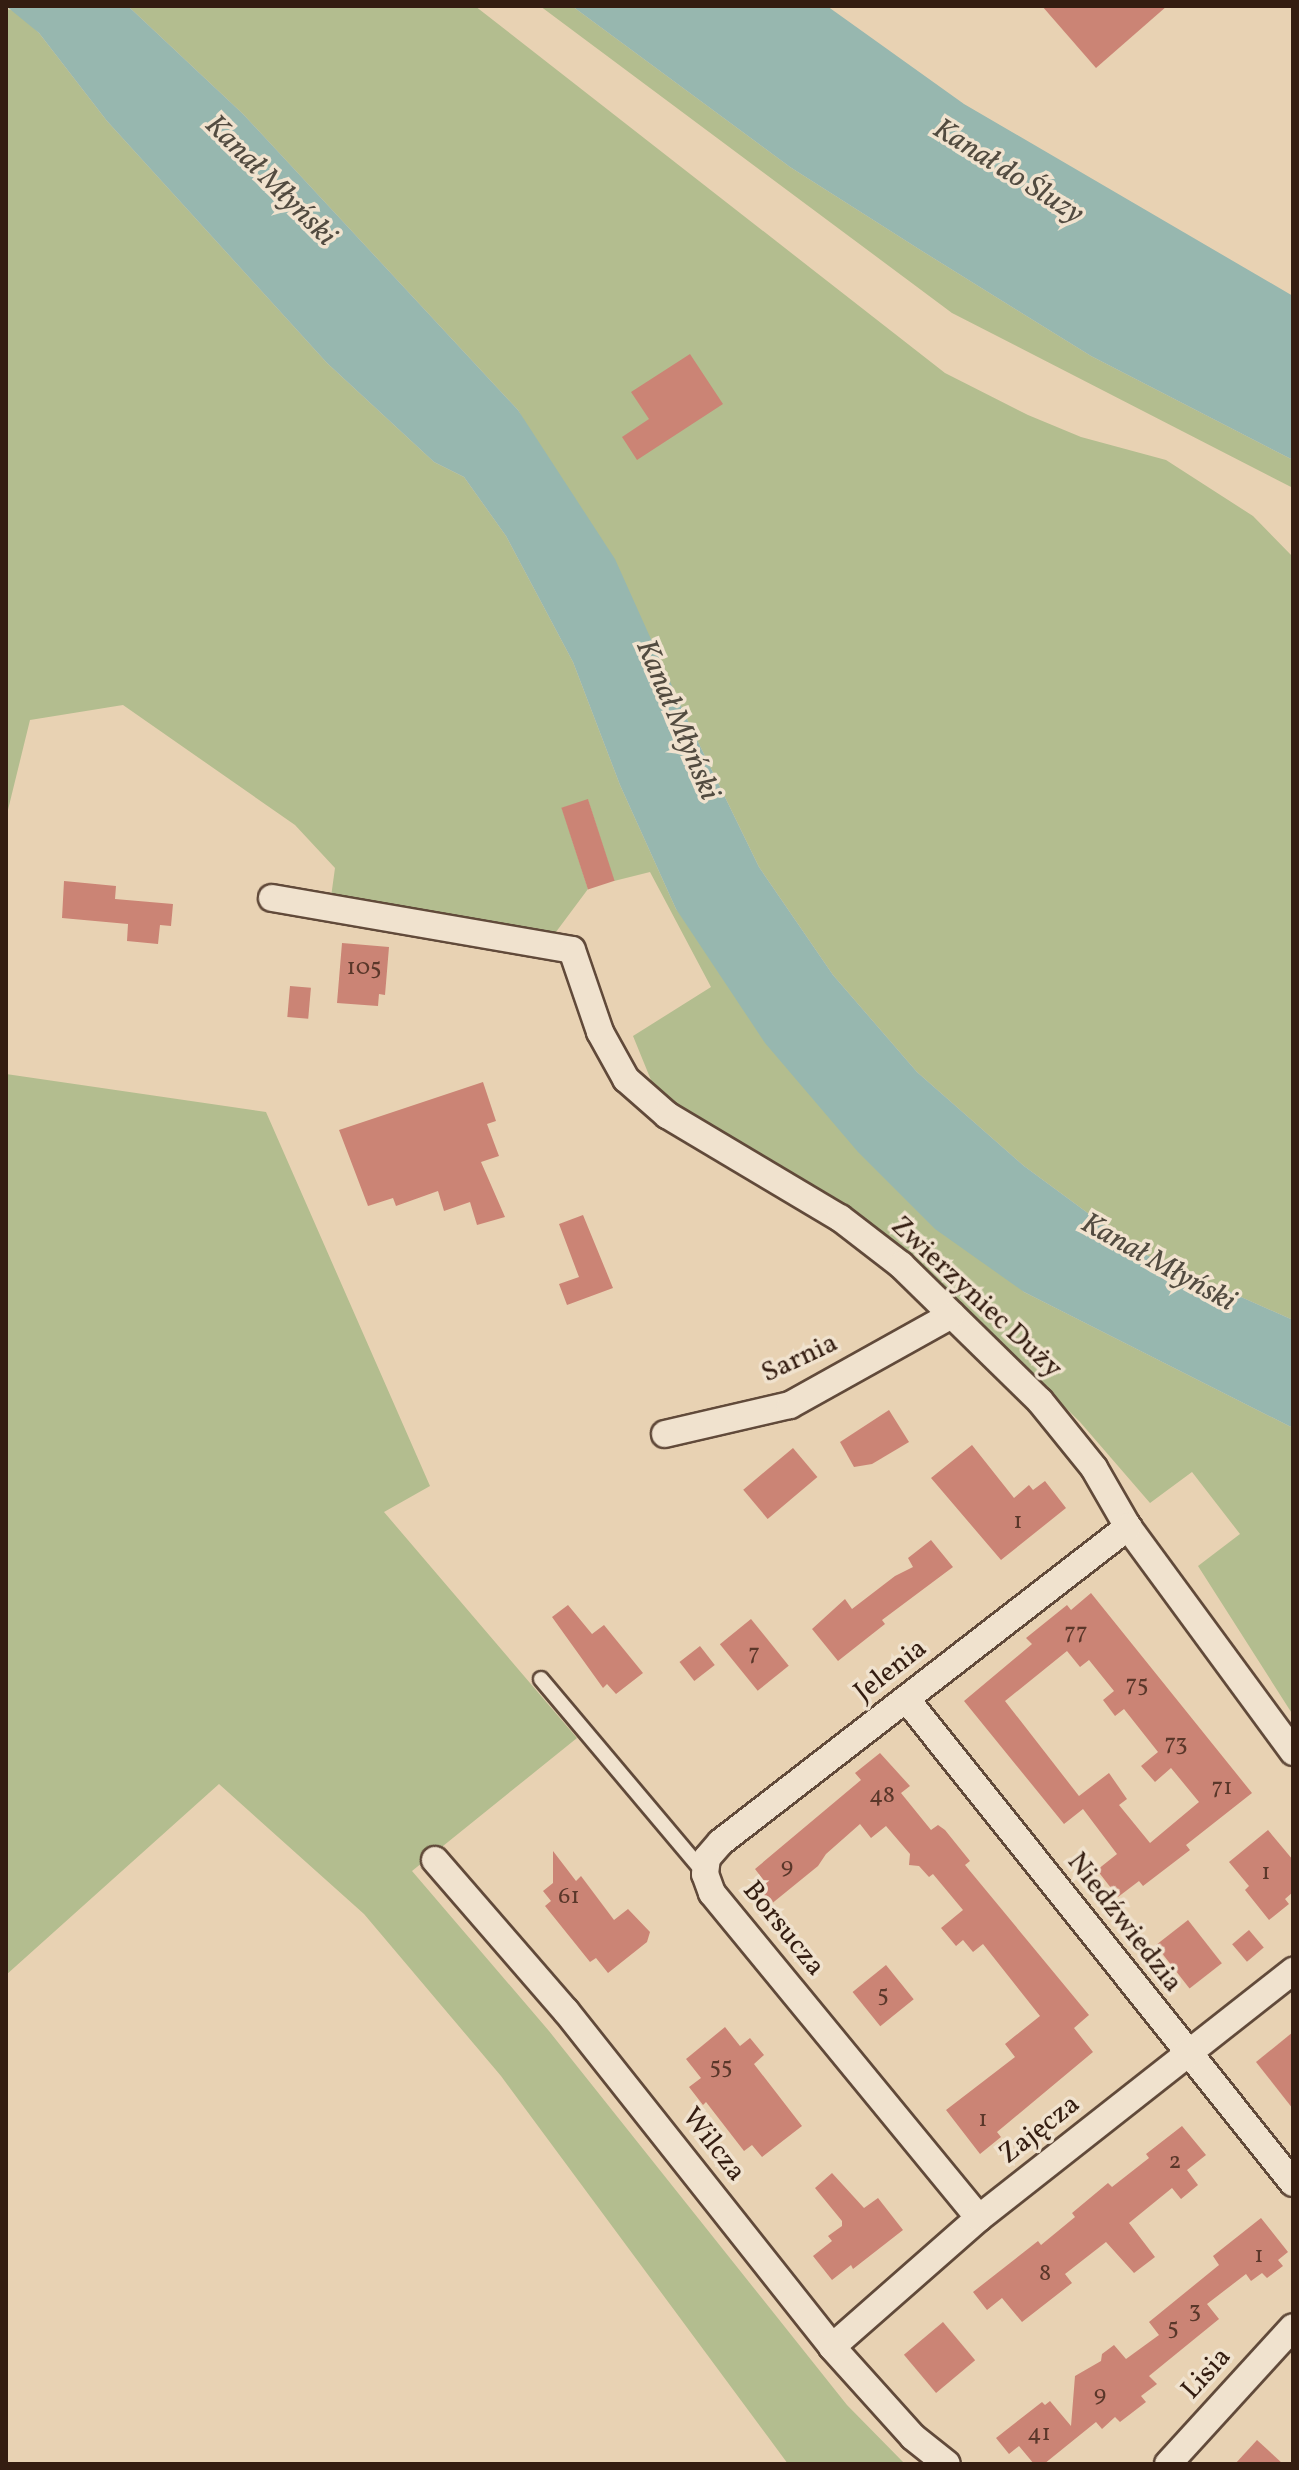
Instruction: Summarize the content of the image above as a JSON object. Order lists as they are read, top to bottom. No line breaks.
{"streets":{"street":["Zwierzyniec Duży","Sarnia","Jelenia","Niedźwiedzia","Borsucza","Zajęcza","Wilcza","Lisia"]},"crossings":[["Zwierzyniec Duży","Sarnia"],["Zwierzyniec Duży","Jelenia"],["Jelenia","Niedźwiedzia"],["Jelenia","Borsucza"],["Niedźwiedzia","Zajęcza"],["Borsucza","Zajęcza"],["Zajęcza","Wilcza"]],"water":["Kanał do Śluzy","Kanał Młyński"],"house_numbers":["105","1","77","7","75","73","71","48","9","1","61","5","55","1","2","1","8","3","5","9","41"]}
